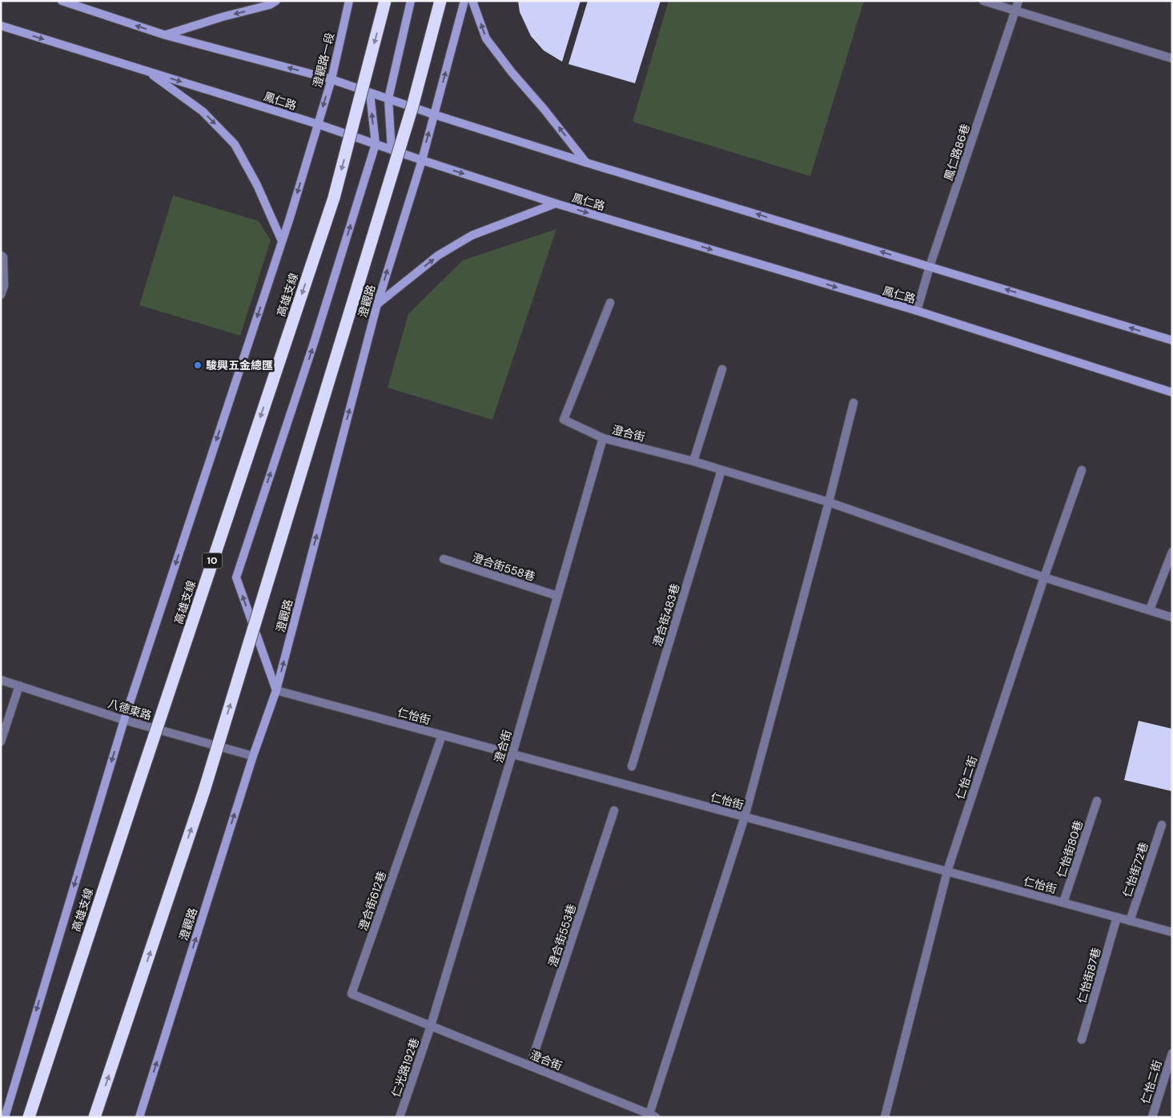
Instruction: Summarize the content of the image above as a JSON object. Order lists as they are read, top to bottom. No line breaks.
{"streets":{"highway":["高雄支線","10"],"main road":["澄觀路一段","鳳仁路","澄觀路"],"street":["鳳仁路86巷","澄合街","澄合街558巷","澄合街483巷","八德東路","仁怡街","仁怡二街","仁怡街80巷","仁怡街72巷","澄合街612巷","澄合街553巷","仁怡街87巷","仁光路192巷"]},"crossings":[["澄觀路一段","鳳仁路"],["鳳仁路","鳳仁路86巷"],["鳳仁路","澄觀路"],["澄觀路","八德東路"],["澄觀路","仁怡街"],["澄合街","澄合街558巷"],["澄合街","澄合街483巷"],["澄合街","仁怡街"],["澄合街","澄合街612巷"],["澄合街","澄合街553巷"],["澄合街","仁光路192巷"],["仁怡街","仁怡二街"],["仁怡街","仁怡街80巷"],["仁怡街","仁怡街72巷"],["仁怡街","澄合街612巷"],["仁怡街","仁怡街87巷"],["澄合街612巷","仁光路192巷"]],"places":["駿興五金總匯"]}
